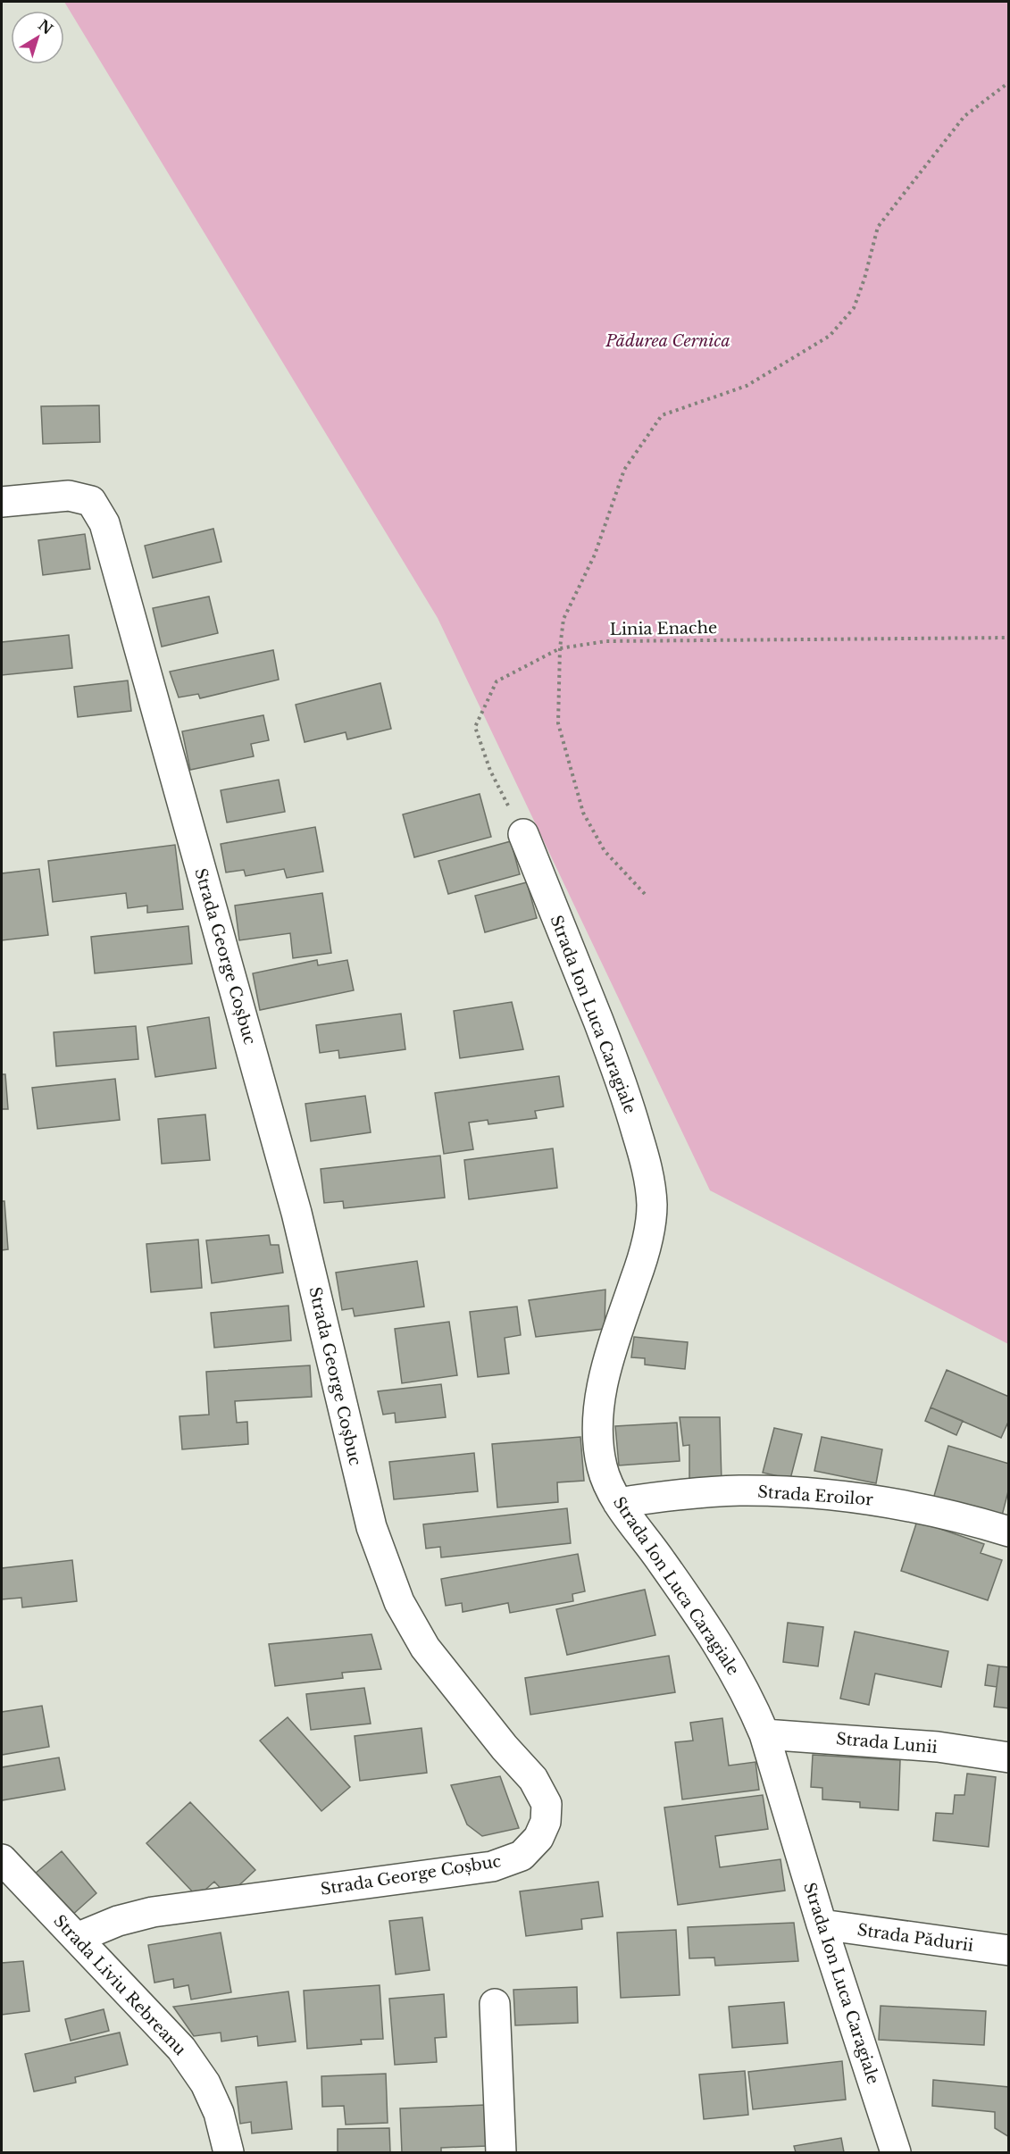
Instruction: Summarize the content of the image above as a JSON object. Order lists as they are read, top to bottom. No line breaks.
{"streets":{"street":["Strada George Coșbuc","Strada Ion Luca Caragiale","Strada Eroilor","Strada Lunii","Strada Pădurii","Strada Liviu Rebreanu"],"path":["Linia Enache"]},"crossings":[["Linia Enache","Strada Ion Luca Caragiale"],["Strada George Coșbuc","Strada Liviu Rebreanu"],["Strada Ion Luca Caragiale","Strada Eroilor"],["Strada Ion Luca Caragiale","Strada Lunii"],["Strada Ion Luca Caragiale","Strada Pădurii"]],"parks":["Pădurea Cernica"],"north":"top right"}
